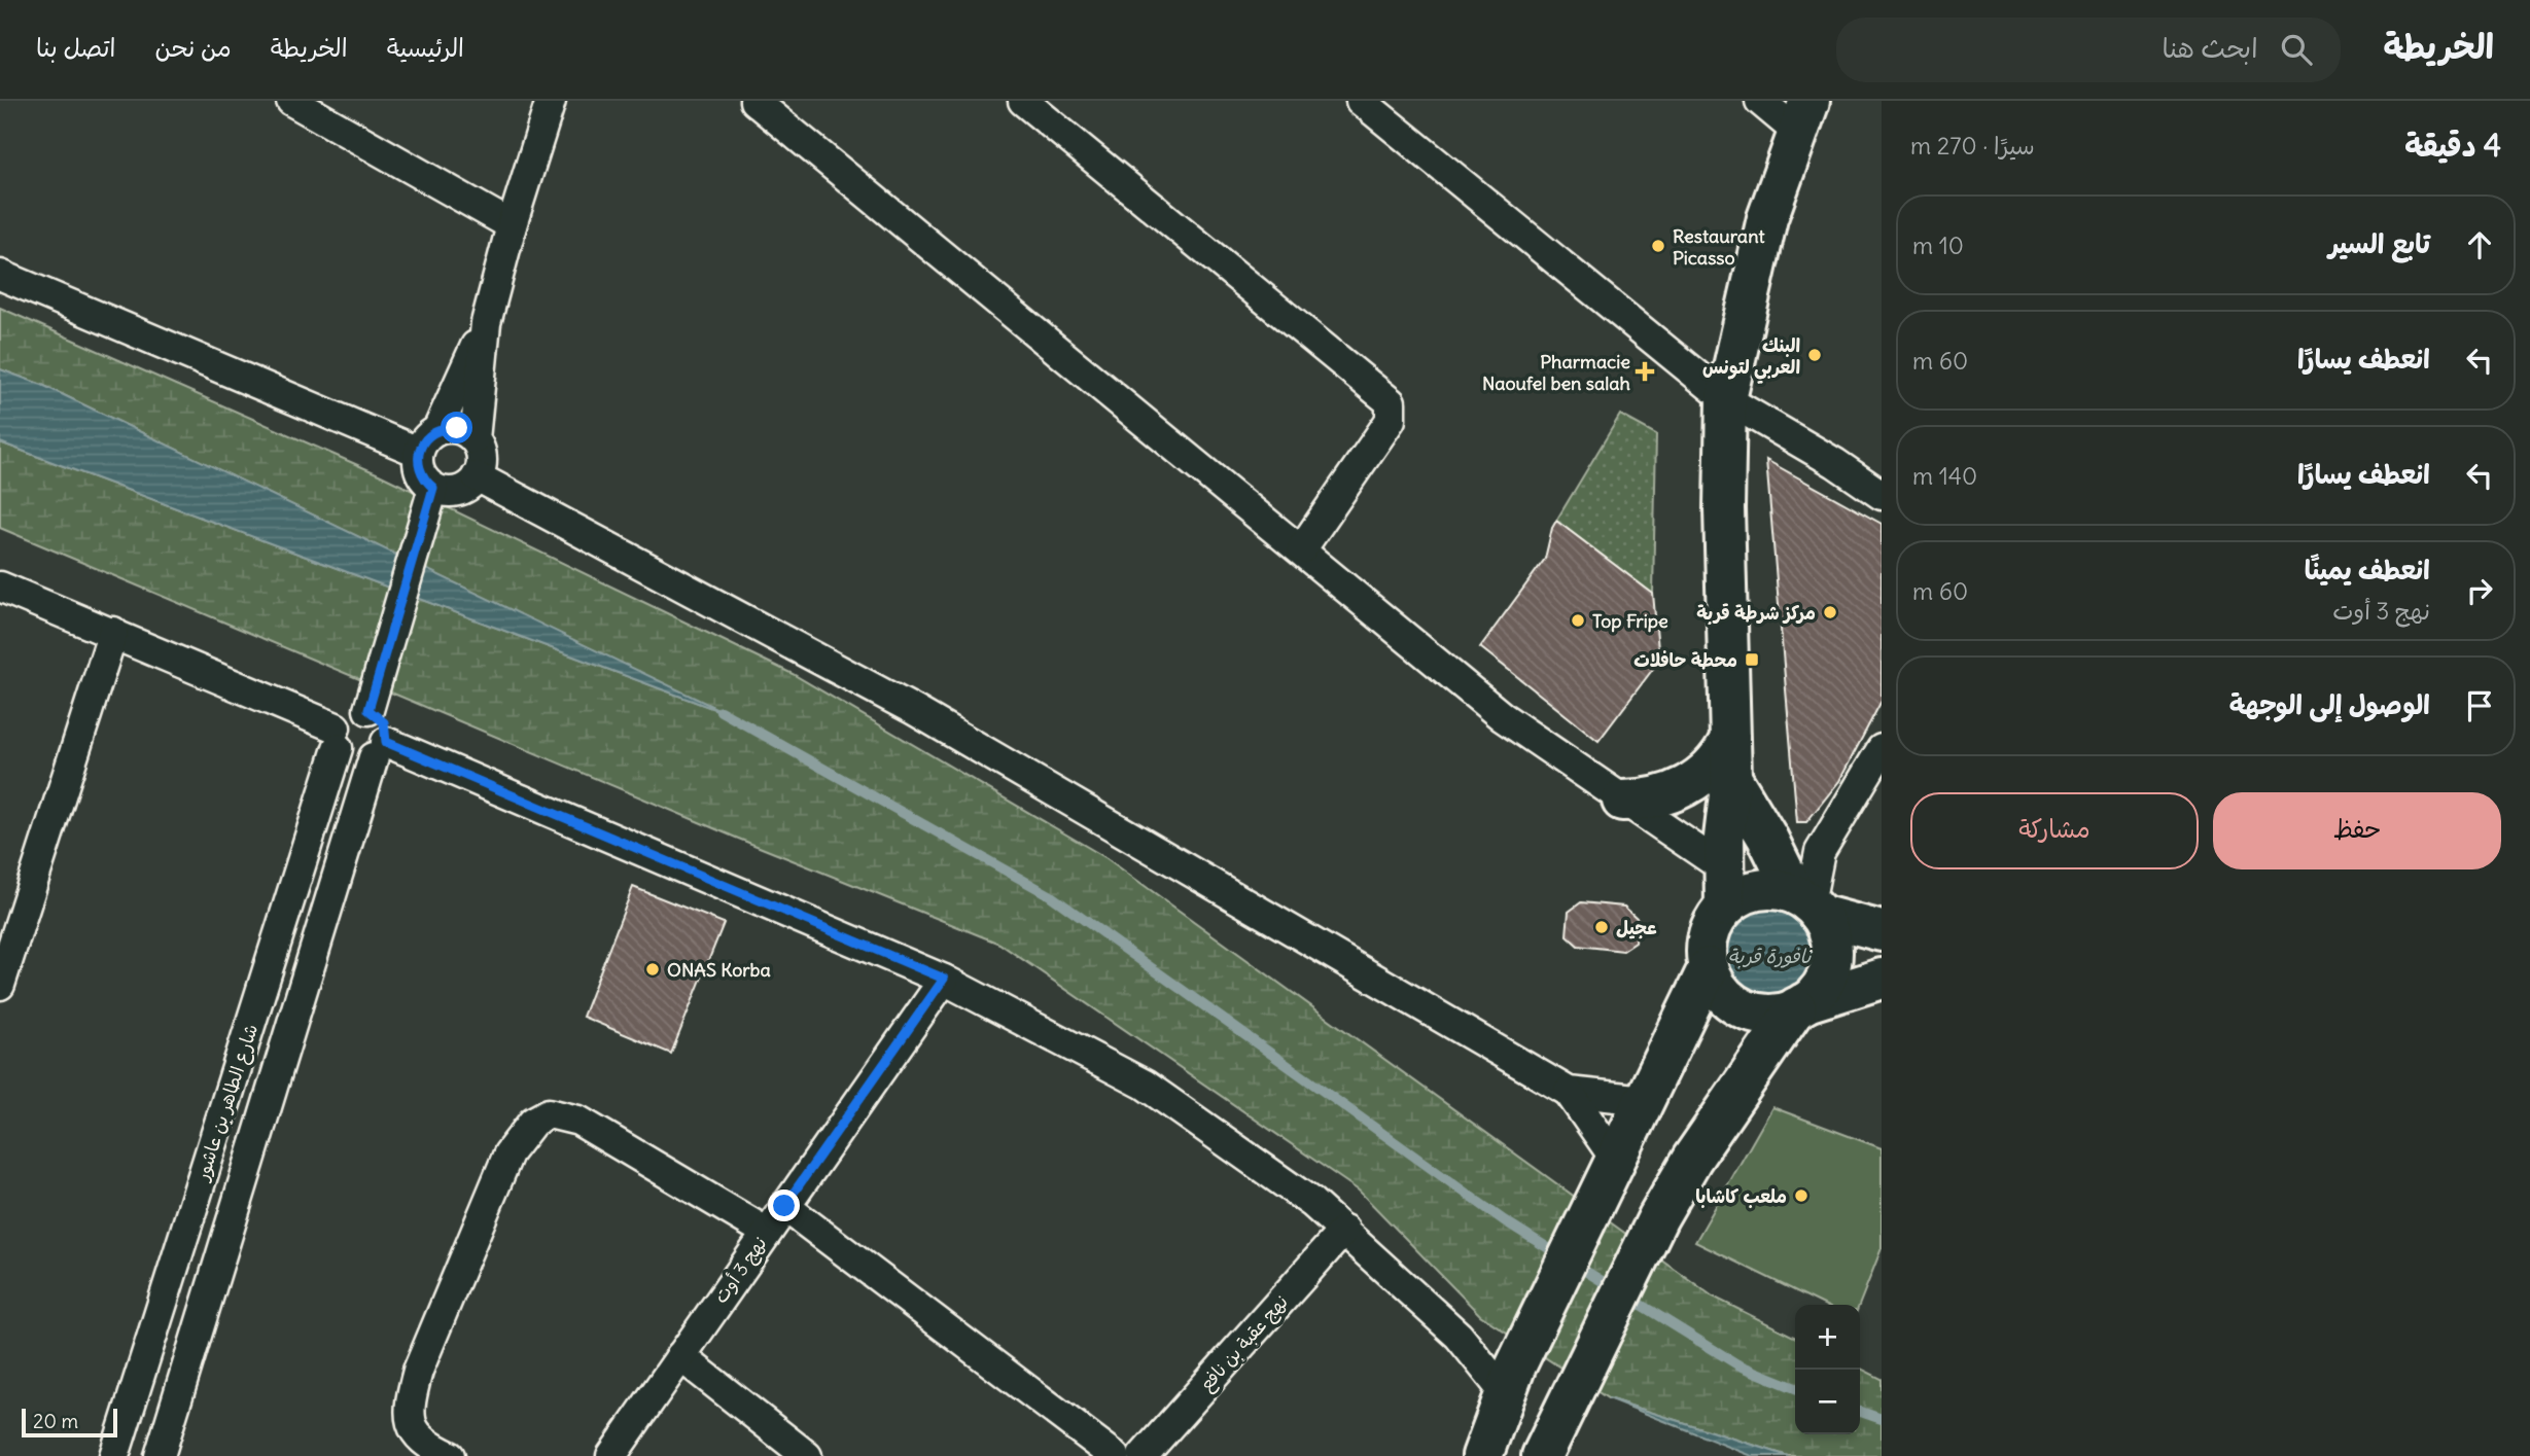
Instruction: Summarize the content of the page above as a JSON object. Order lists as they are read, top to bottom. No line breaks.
{"streets":{"street":["شارع الطاهر بن عاشور","نهج 3 أوت","نهج عقبة بن نافع"]},"water":["نافورة قربة"],"places":{"other":["Restaurant Picasso","البنك العربي لتونس","مركز شرطة قربة","Top Fripe","عجيل","ONAS Korba","ملعب كاشابا"],"health":["Pharmacie Naoufel ben salah"],"transit":["محطة حافلات"]},"scale_bar":"20 m","page":{"header":"الخريطة","search":"ابحث هنا","nav":["الرئيسية","الخريطة","من نحن","اتصل بنا"],"heading":["4 دقيقة","سيرًا · 270 m"],"list":[["تابع السير","10 m"],["انعطف يسارًا","60 m"],["انعطف يسارًا","140 m"],["انعطف يمينًا","نهج 3 أوت","60 m"],"الوصول إلى الوجهة"],"buttons":["حفظ","مشاركة"],"map_buttons":["+","−"],"scale":"20 m"}}
